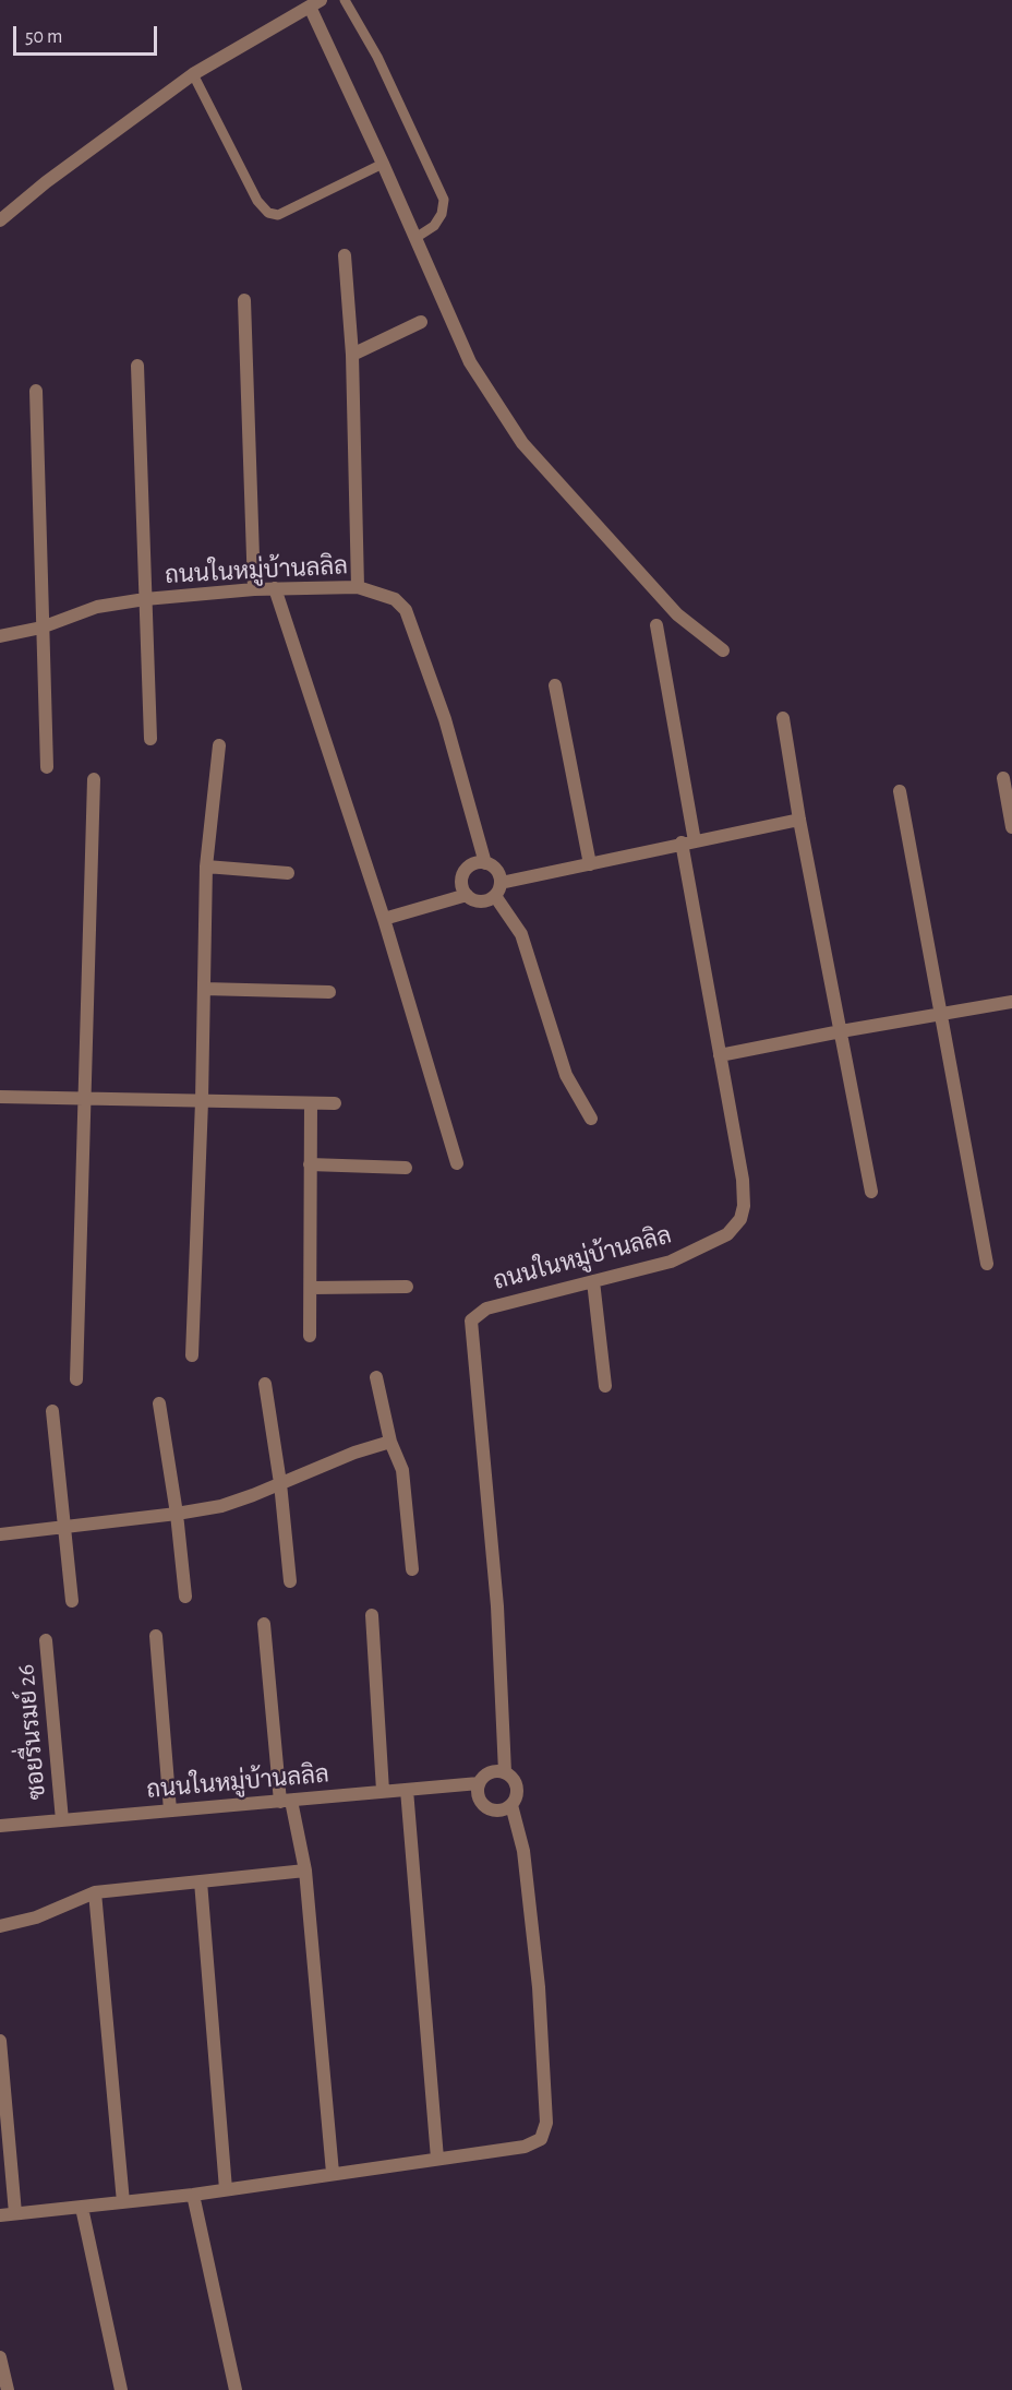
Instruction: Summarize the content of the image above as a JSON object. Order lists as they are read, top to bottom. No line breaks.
{"streets":{"street":["ถนนในหมู่บ้านลลิล","ซอยรื่นรมย์ 26"]},"crossings":[["ถนนในหมู่บ้านลลิล","ซอยรื่นรมย์ 26"]],"scale_bar":"50 m"}
